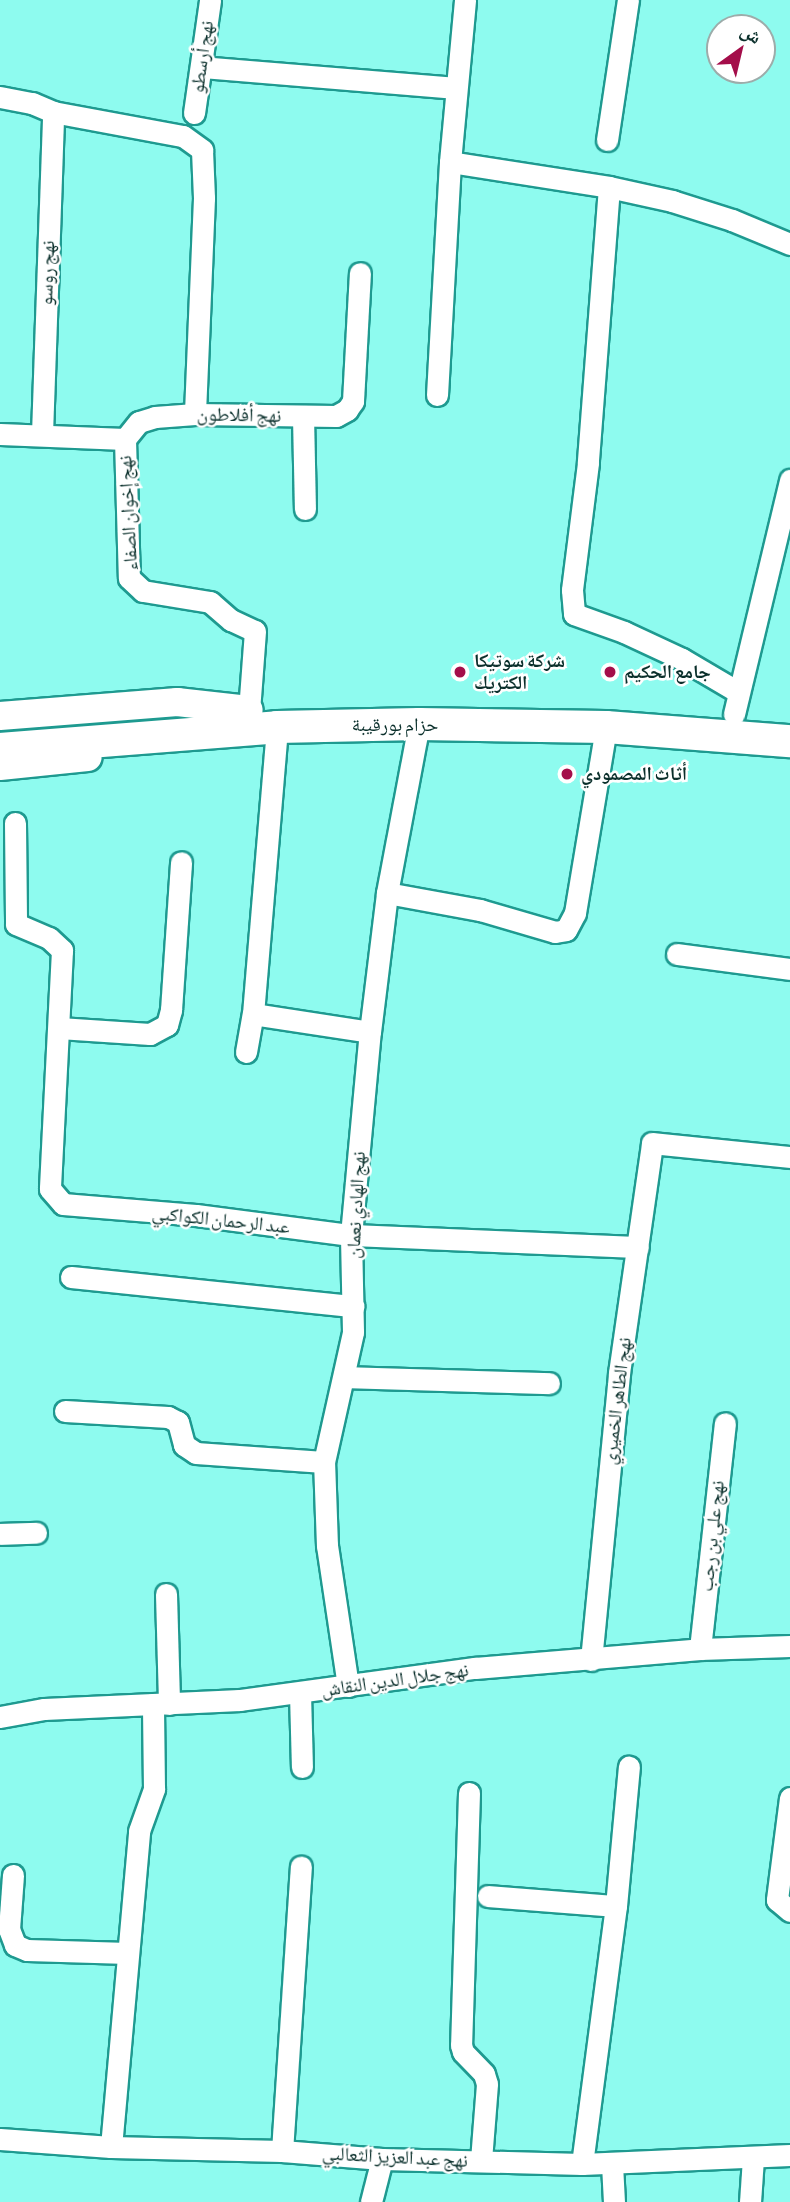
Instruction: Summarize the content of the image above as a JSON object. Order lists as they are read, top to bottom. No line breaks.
{"streets":{"highway":["حزام بورقيبة"],"street":["نهج أرسطو","نهج روسو","نهج أفلاطون","نهج إخوان الصفاء","نهج الهادي نعمان","عبد الرحمان الكواكبي","نهج الطاهر الخميري","نهج علي بن رجب","نهج جلال الدين النقاش","نهج عبد العزيز الثعالبي"]},"crossings":[["نهج أفلاطون","نهج إخوان الصفاء"],["نهج إخوان الصفاء","حزام بورقيبة"],["حزام بورقيبة","نهج الهادي نعمان"],["نهج الهادي نعمان","عبد الرحمان الكواكبي"],["نهج الهادي نعمان","نهج جلال الدين النقاش"],["عبد الرحمان الكواكبي","نهج الطاهر الخميري"],["نهج الطاهر الخميري","نهج جلال الدين النقاش"],["نهج علي بن رجب","نهج جلال الدين النقاش"]],"places":["شركة سوتيكا الكتريك","جامع الحكيم","أثاث المصمودي"],"north":"top right"}
